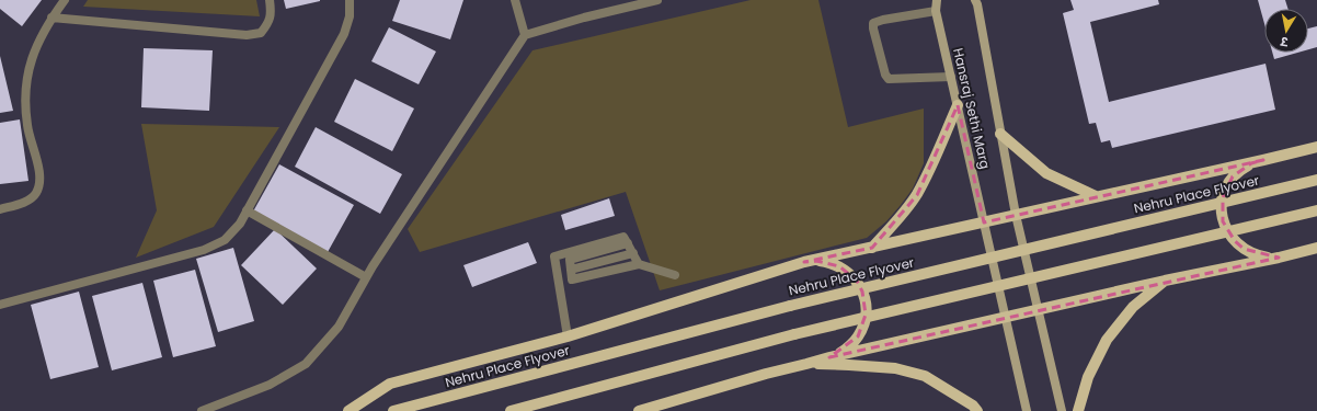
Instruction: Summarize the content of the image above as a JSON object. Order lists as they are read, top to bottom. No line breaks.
{"streets":{"main road":["Nehru Place Flyover"],"street":["Hansraj Sethi Marg"]},"north":"bottom"}
